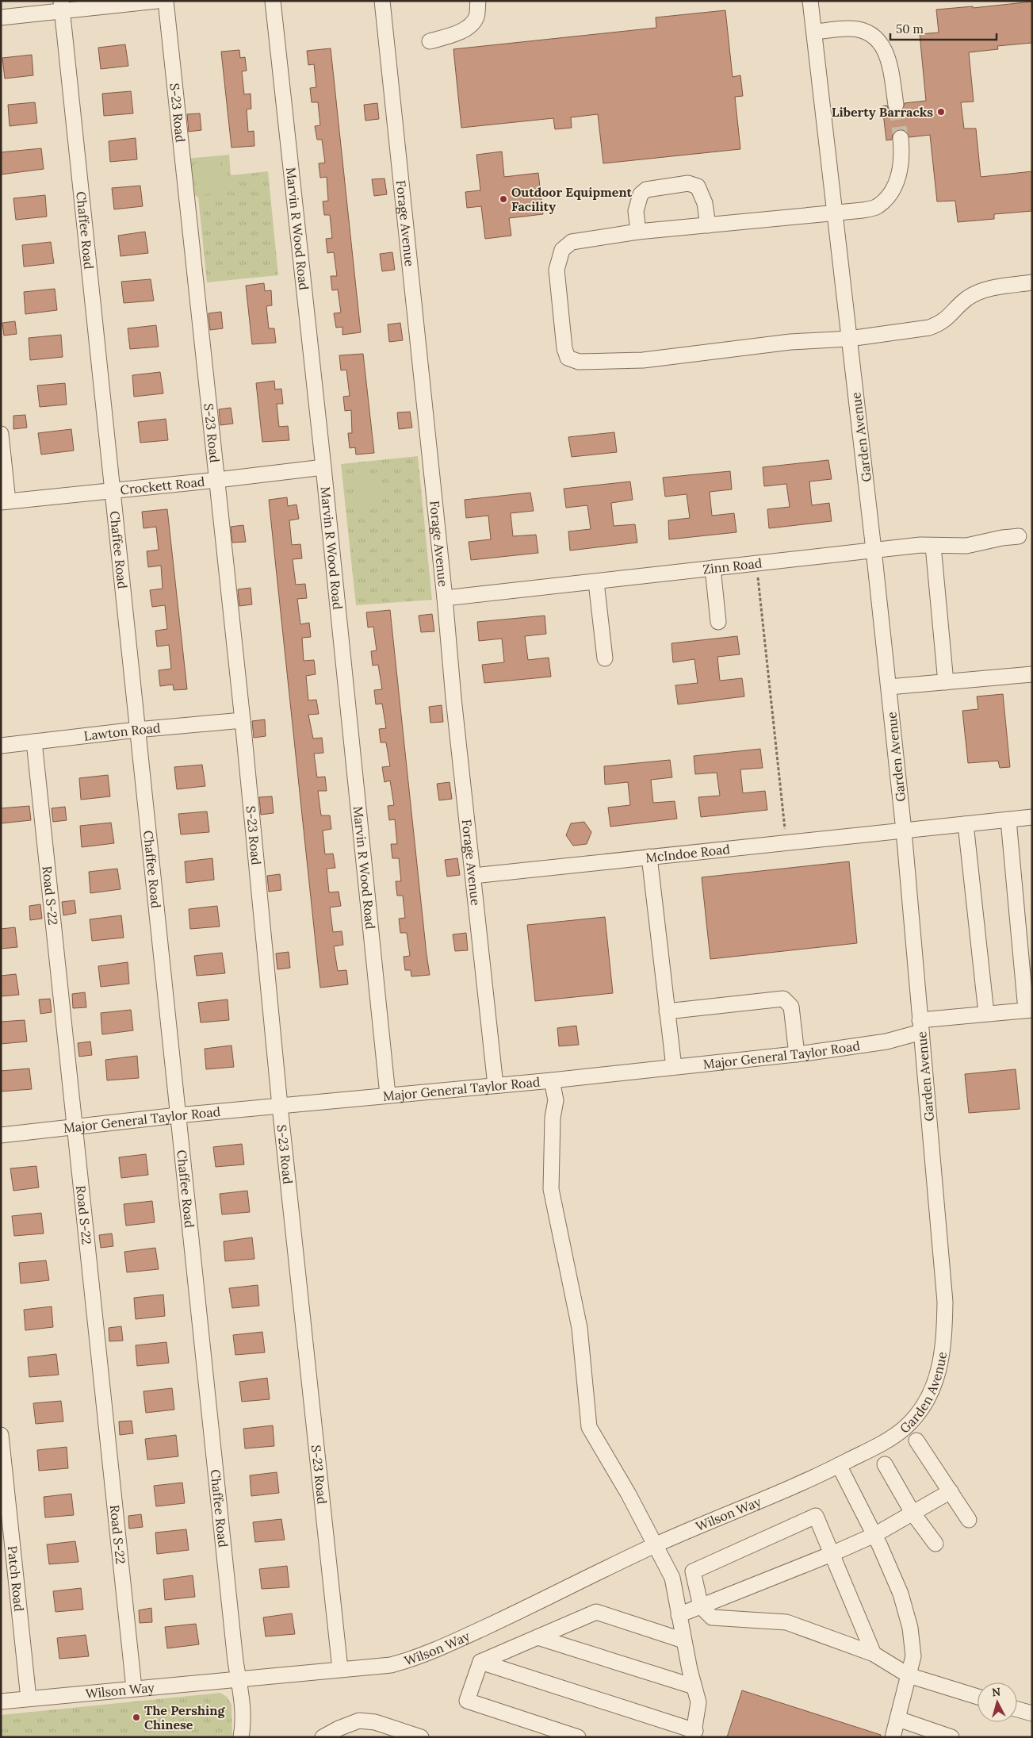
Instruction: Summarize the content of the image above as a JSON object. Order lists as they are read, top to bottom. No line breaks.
{"streets":{"street":["S-23 Road","Forage Avenue","Marvin R Wood Road","Chaffee Road","Garden Avenue","Crockett Road","Zinn Road","Lawton Road","McIndoe Road","Road S-22","Major General Taylor Road","Wilson Way","Patch Road"]},"crossings":[["S-23 Road","Crockett Road"],["S-23 Road","Lawton Road"],["S-23 Road","Major General Taylor Road"],["S-23 Road","Wilson Way"],["Forage Avenue","Zinn Road"],["Forage Avenue","McIndoe Road"],["Forage Avenue","Major General Taylor Road"],["Marvin R Wood Road","Crockett Road"],["Marvin R Wood Road","Major General Taylor Road"],["Chaffee Road","Crockett Road"],["Chaffee Road","Lawton Road"],["Chaffee Road","Major General Taylor Road"],["Chaffee Road","Wilson Way"],["Garden Avenue","Zinn Road"],["Garden Avenue","McIndoe Road"],["Garden Avenue","Major General Taylor Road"],["Garden Avenue","Wilson Way"],["Lawton Road","Road S-22"],["Road S-22","Major General Taylor Road"],["Road S-22","Wilson Way"],["Wilson Way","Patch Road"]],"places":["Liberty Barracks","Outdoor Equipment Facility","The Pershing Chinese"],"scale_bar":"50 m","north":"top"}
